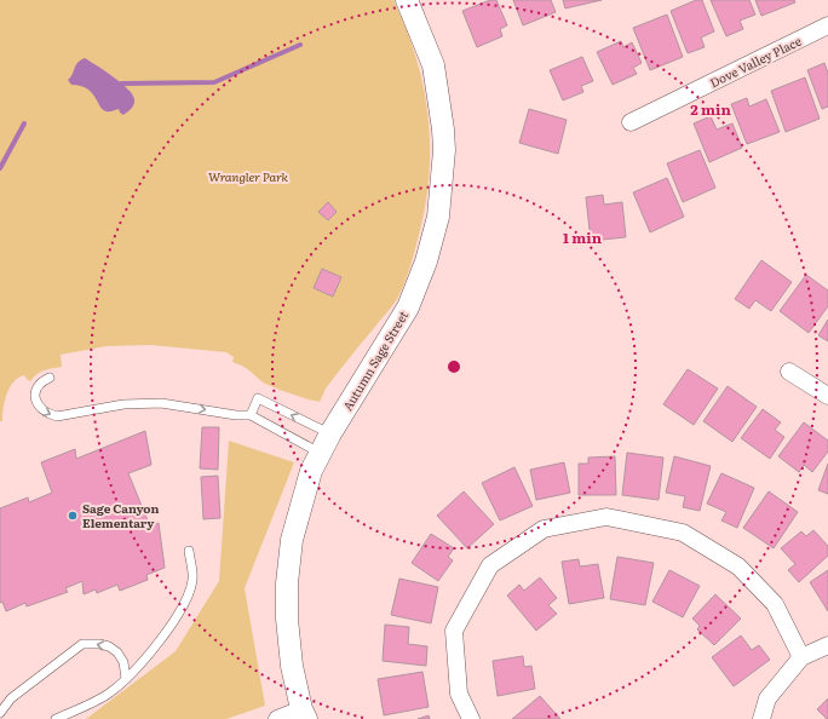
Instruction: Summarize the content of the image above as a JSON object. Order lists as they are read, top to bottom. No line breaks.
{"streets":{"street":["Dove Valley Place","Autumn Sage Street"]},"parks":["Wrangler Park"],"places":["Sage Canyon Elementary"],"rings":["2 min","1 min"]}
